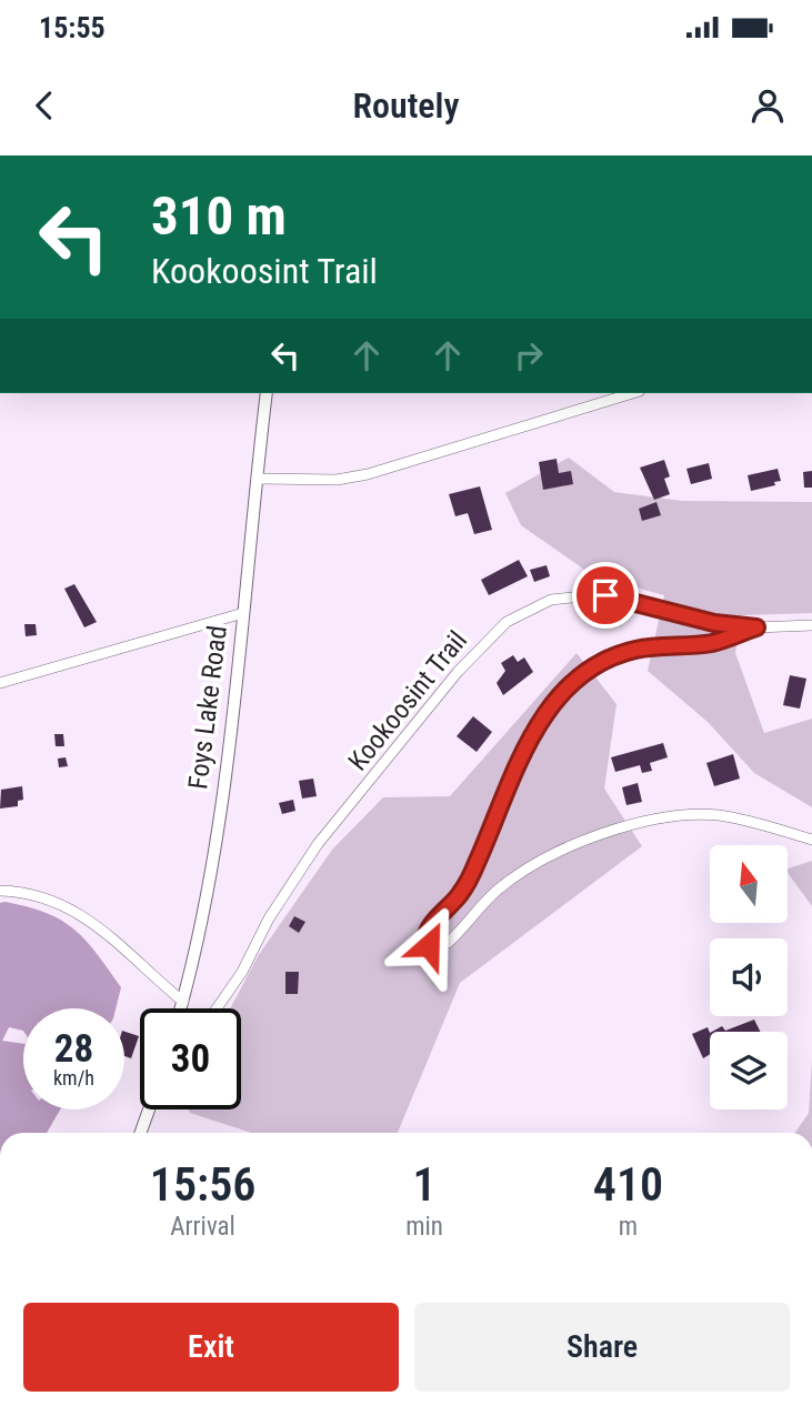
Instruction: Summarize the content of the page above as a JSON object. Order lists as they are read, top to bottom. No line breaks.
{"streets":{"street":["Kookoosint Trail","Foys Lake Road"]},"north":"top","page":{"status":"15:55","header":"Routely","turn":["310 m","Kookoosint Trail"],"speed":"28 km/h","limit":"30","eta":["15:56","Arrival","1","min","410","m"],"buttons":["Exit","Share"]}}
